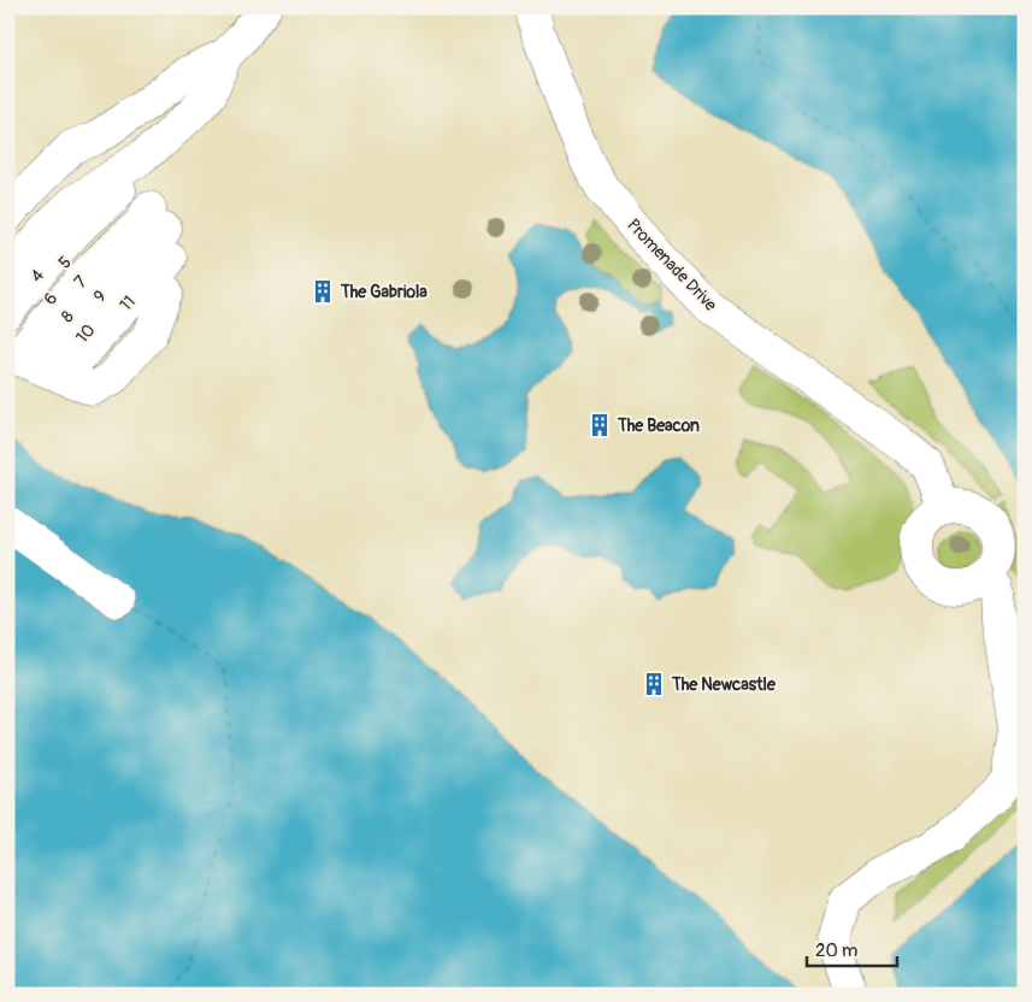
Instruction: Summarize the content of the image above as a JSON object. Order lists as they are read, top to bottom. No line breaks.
{"streets":{"street":["5","Promenade Drive","4","9"]},"crossings":[["5","4"],["5","9"],["4","9"]],"places":{"building":["The Gabriola","The Beacon","The Newcastle"]},"scale_bar":"20 m"}
